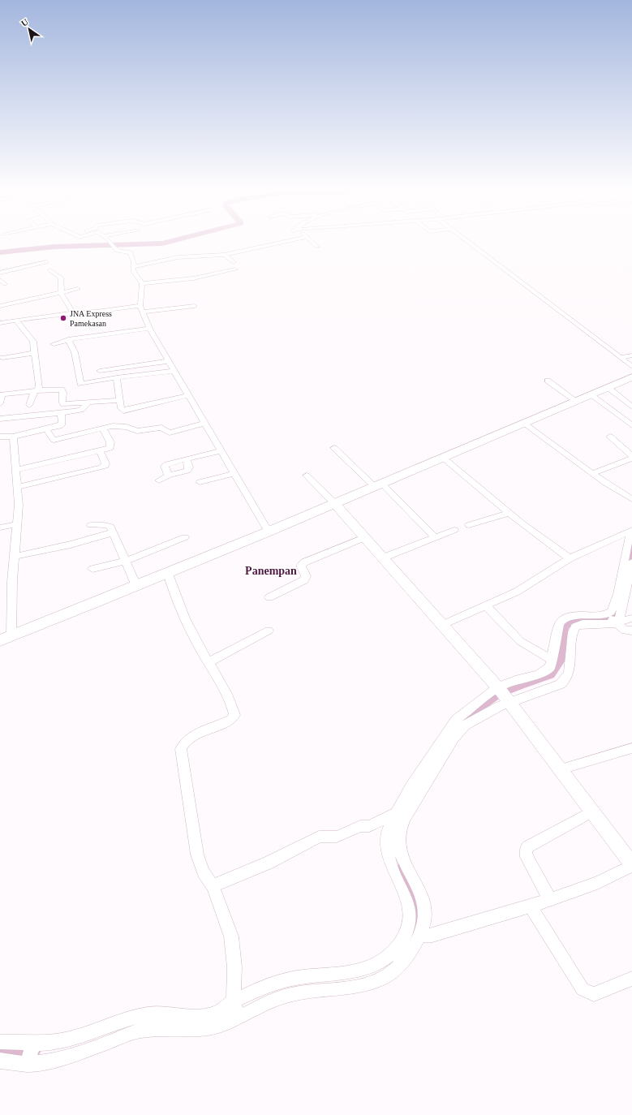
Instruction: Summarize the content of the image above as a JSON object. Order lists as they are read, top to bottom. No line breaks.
{"districts":["Panempan"],"places":["JNA Express Pamekasan"],"north":"top left"}
